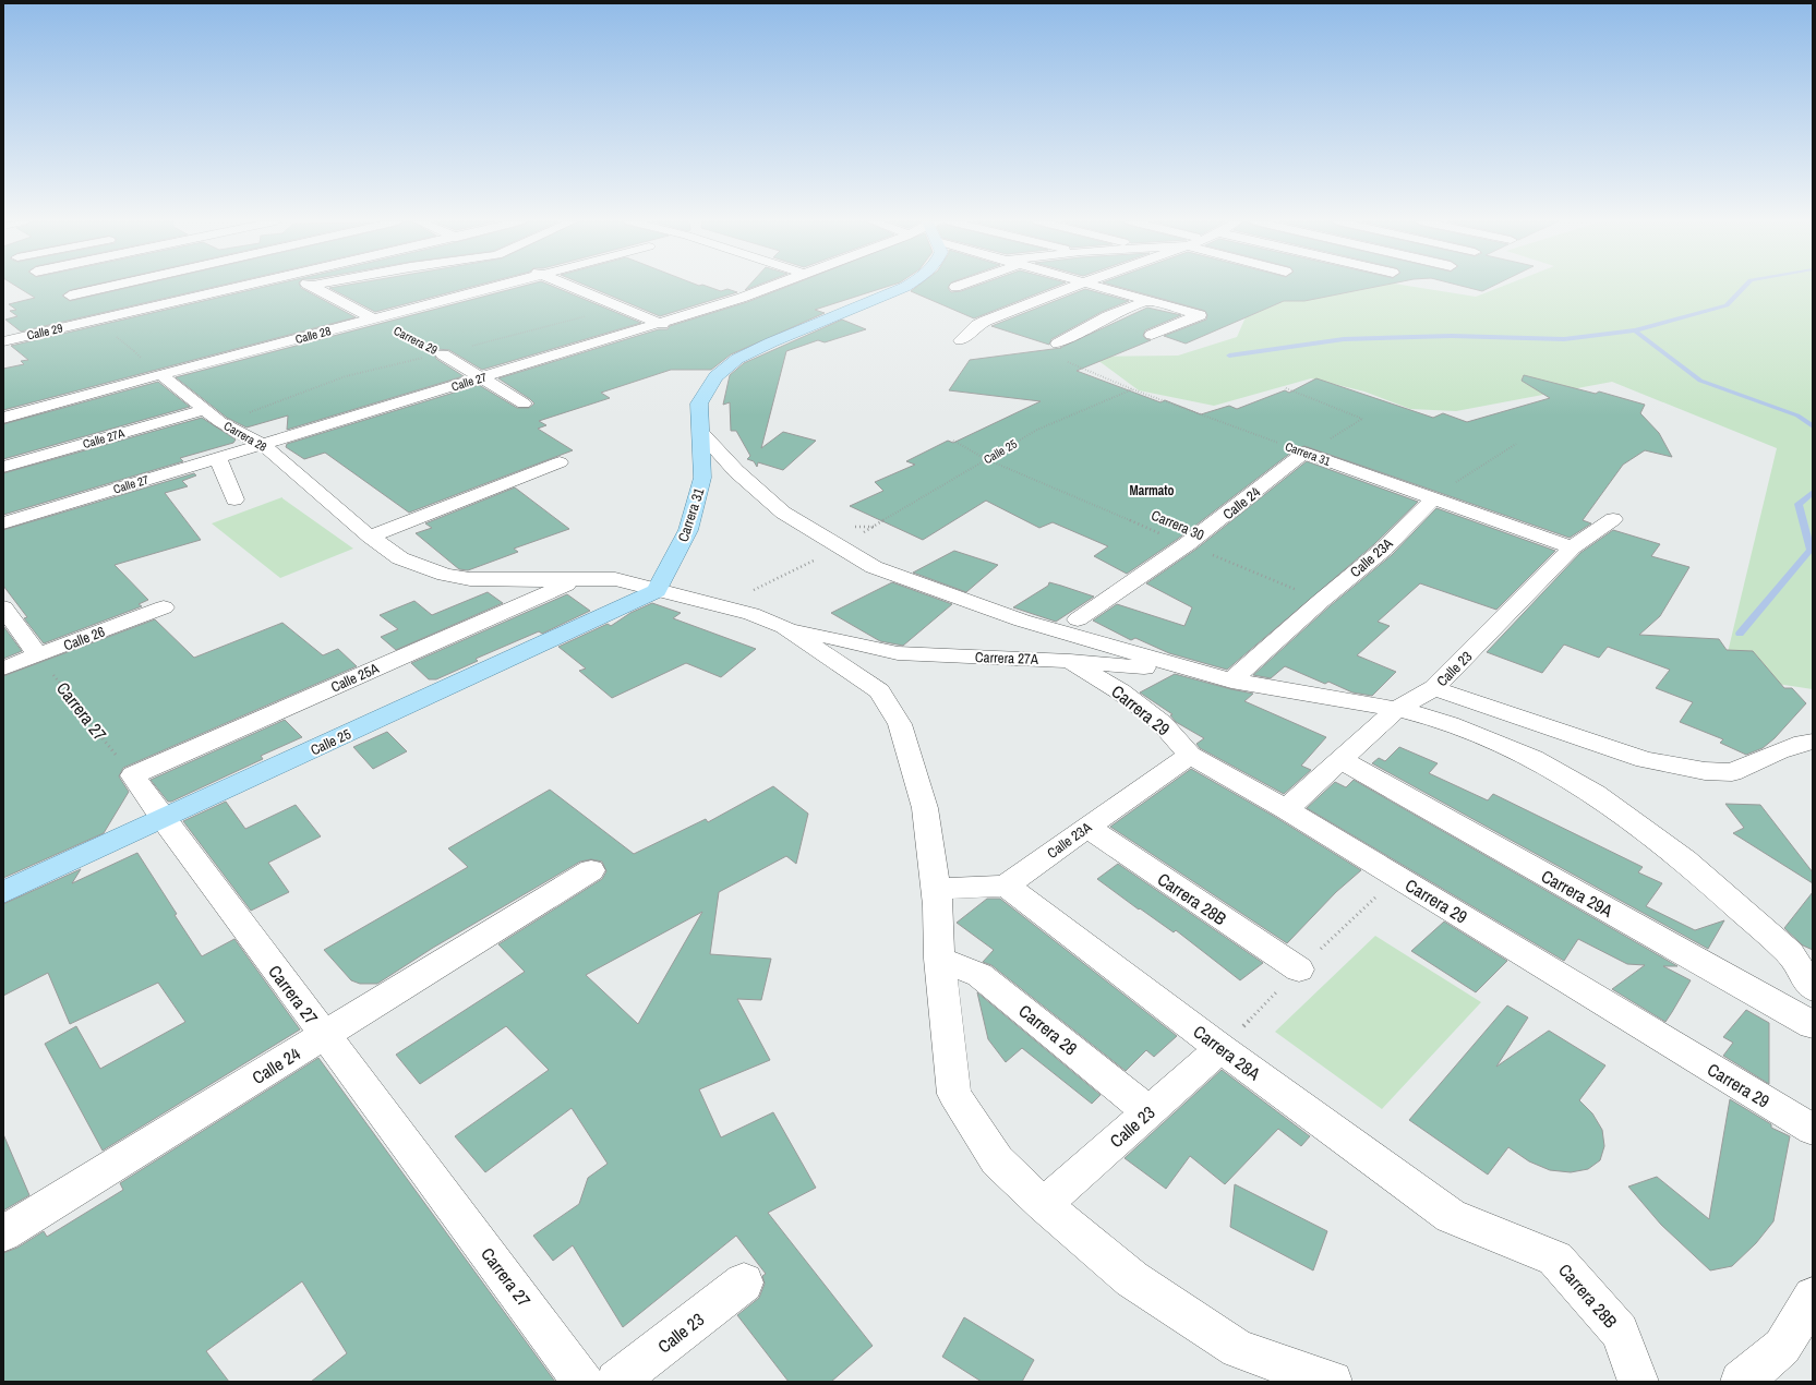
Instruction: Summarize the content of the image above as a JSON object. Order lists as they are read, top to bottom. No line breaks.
{"streets":{"main road":["Calle 25","Carrera 31"],"street":["Calle 29","Calle 28","Carrera 29","Calle 27","Carrera 28","Calle 27A","Calle 24","Calle 23A","Calle 26","Carrera 27A","Calle 23","Calle 25A","Carrera 27","Carrera 29A","Carrera 28B","Carrera 28A"],"path":["Carrera 30"]},"crossings":[["Calle 28","Carrera 29"],["Calle 28","Carrera 28"],["Carrera 29","Calle 27"],["Carrera 29","Calle 23A"],["Carrera 29","Carrera 27A"],["Carrera 29","Calle 23"],["Calle 27","Carrera 28"],["Carrera 28","Calle 27A"],["Carrera 28","Calle 25"],["Carrera 28","Carrera 31"],["Carrera 28","Carrera 27A"],["Carrera 28","Calle 23"],["Carrera 28","Calle 25A"],["Calle 25","Carrera 31"],["Calle 25","Carrera 30"],["Calle 25","Carrera 27"],["Carrera 31","Calle 24"],["Carrera 31","Calle 23A"],["Carrera 31","Calle 23"],["Calle 24","Carrera 30"],["Calle 24","Carrera 27"],["Carrera 30","Calle 23A"],["Calle 23A","Carrera 27A"],["Calle 23A","Carrera 28B"],["Calle 23A","Carrera 28A"],["Calle 26","Carrera 27"],["Calle 23","Carrera 29A"],["Calle 23","Carrera 28A"],["Calle 25A","Carrera 27"],["Carrera 28B","Carrera 28A"]],"districts":["Marmato"]}
